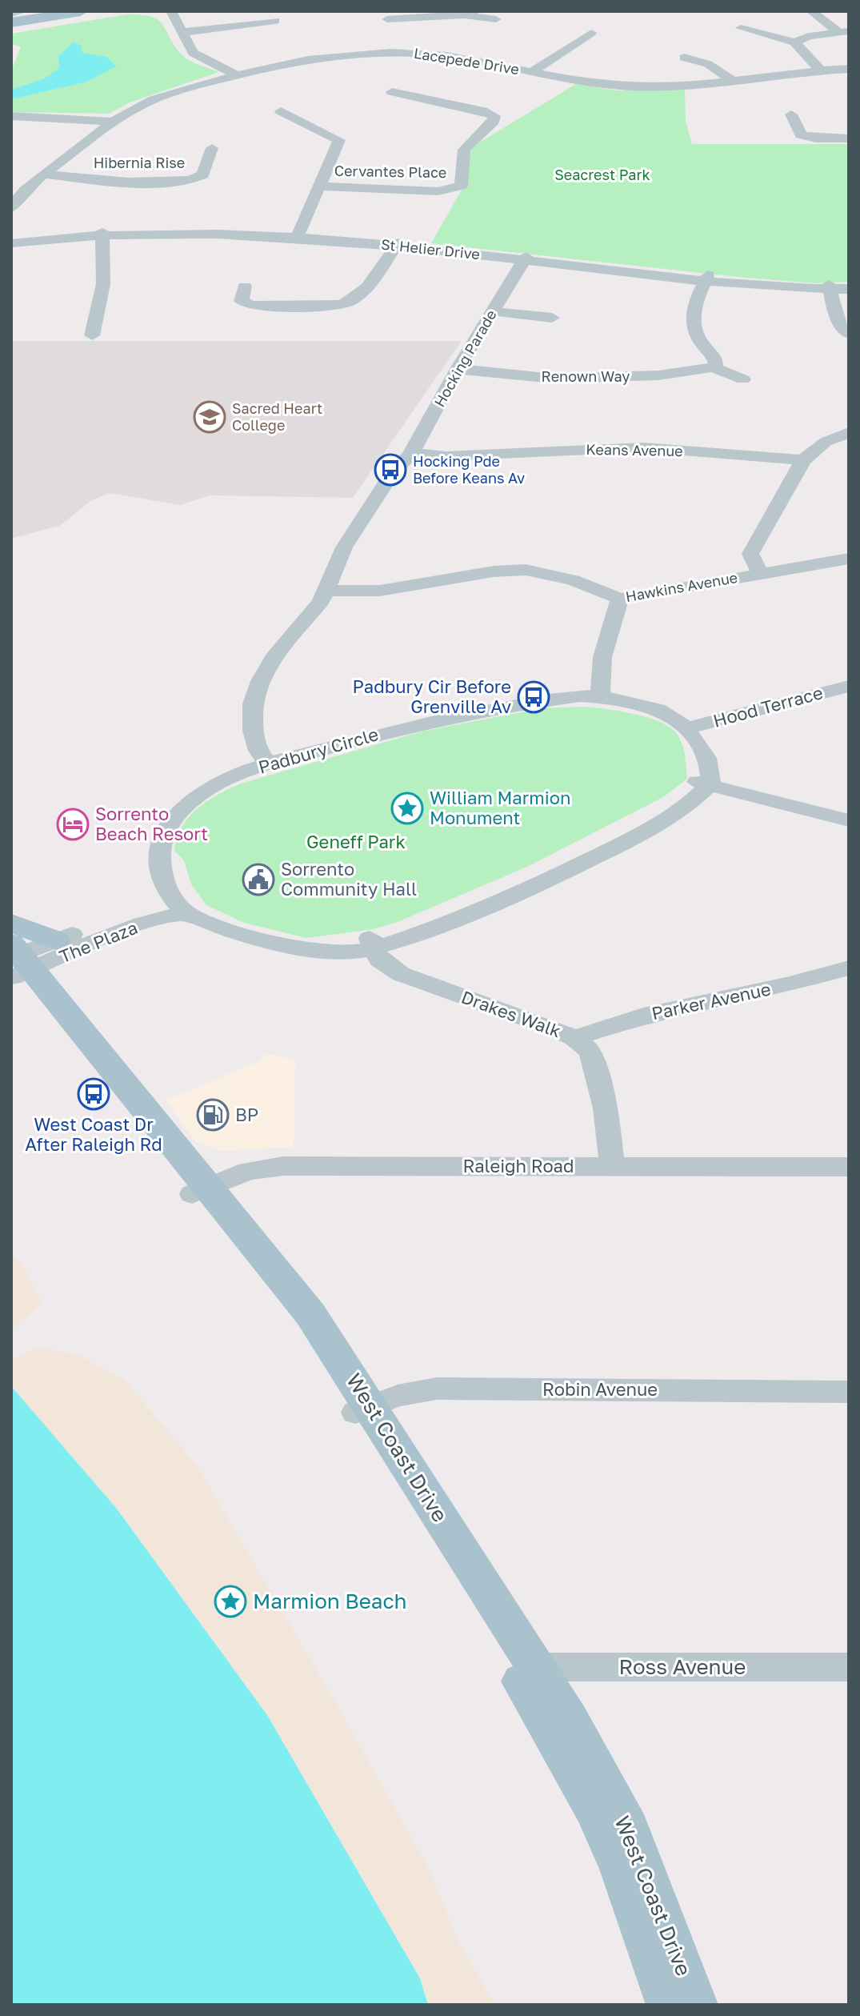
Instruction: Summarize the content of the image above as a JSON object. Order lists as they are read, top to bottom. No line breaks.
{"streets":{"main road":["West Coast Drive"],"street":["Lacepede Drive","Hibernia Rise","Cervantes Place","St Helier Drive","Hocking Parade","Renown Way","Keans Avenue","Hawkins Avenue","Hood Terrace","Padbury Circle","The Plaza","Parker Avenue","Drakes Walk","Raleigh Road","Robin Avenue","Ross Avenue"]},"crossings":[["Lacepede Drive","Hibernia Rise"],["St Helier Drive","Hocking Parade"],["Hocking Parade","Renown Way"],["Hocking Parade","Keans Avenue"],["Hocking Parade","Hawkins Avenue"],["Hocking Parade","Padbury Circle"],["Hood Terrace","Padbury Circle"],["Padbury Circle","The Plaza"],["The Plaza","West Coast Drive"],["Parker Avenue","Drakes Walk"],["Drakes Walk","Raleigh Road"],["Raleigh Road","West Coast Drive"],["Robin Avenue","West Coast Drive"],["West Coast Drive","Ross Avenue"]],"parks":["Seacrest Park","Geneff Park"],"places":{"school or university":["Sacred Heart College"],"bus stop":["Hocking Pde Before Keans Av","Padbury Cir Before Grenville Av","West Coast Dr After Raleigh Rd"],"place":["William Marmion Monument","Marmion Beach"],"hotel":["Sorrento Beach Resort"],"public building":["Sorrento Community Hall"],"fuel station":["BP"]}}
